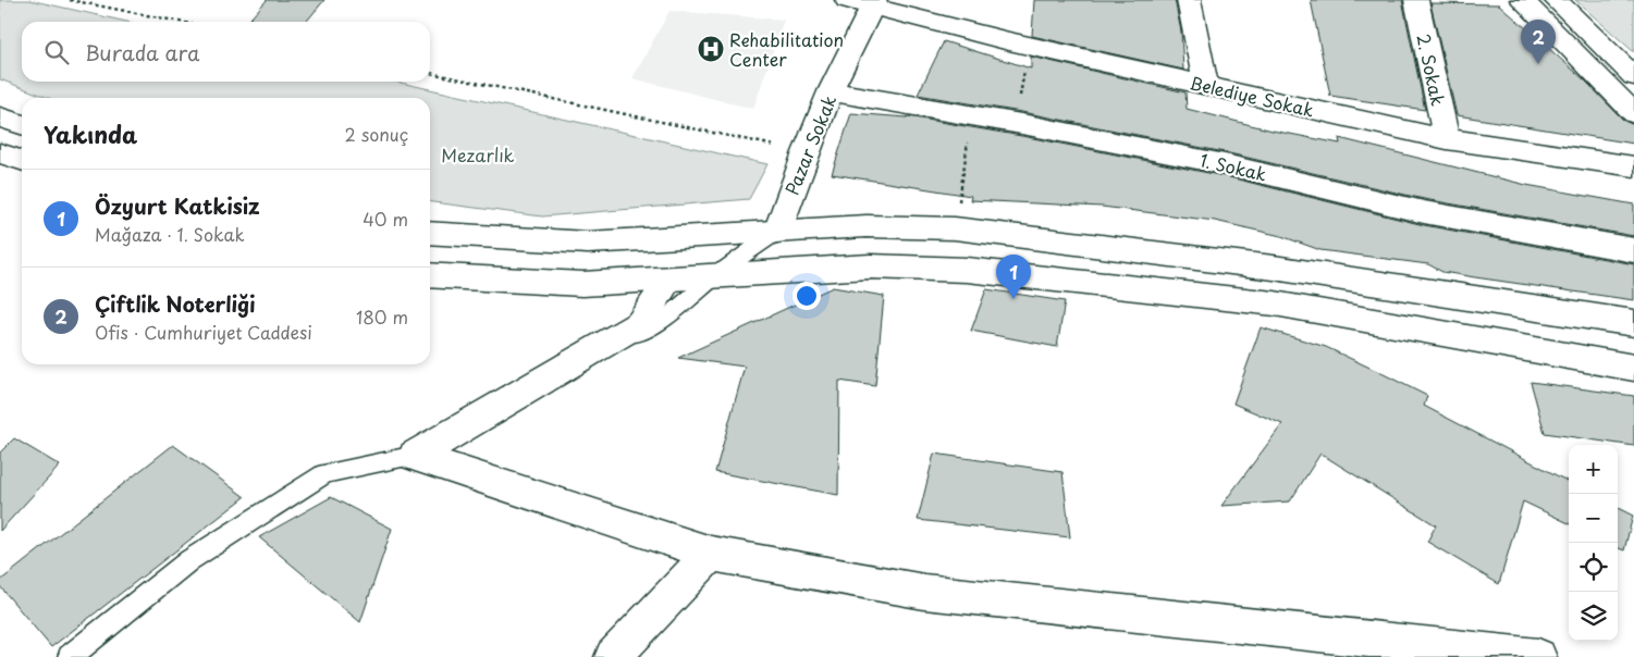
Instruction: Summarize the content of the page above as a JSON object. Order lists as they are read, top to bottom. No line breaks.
{"streets":{"street":["2. Sokak","Belediye Sokak","Pazar Sokak","1. Sokak"]},"crossings":[["2. Sokak","Belediye Sokak"],["Belediye Sokak","Pazar Sokak"],["Pazar Sokak","1. Sokak"]],"parks":["Mezarlık"],"places":{"hospital":["Rehabilitation Center"]},"page":{"pins":["2","1"],"search":"Burada ara","heading":["Yakında","2 sonuç"],"list":[{"mark":"1","name":"Özyurt Katkisiz","note":"Mağaza · 1. Sokak","value":"40 m"},{"mark":"2","name":"Çiftlik Noterliği","note":"Ofis · Cumhuriyet Caddesi","value":"180 m"}],"map_buttons":["+","−"]}}
